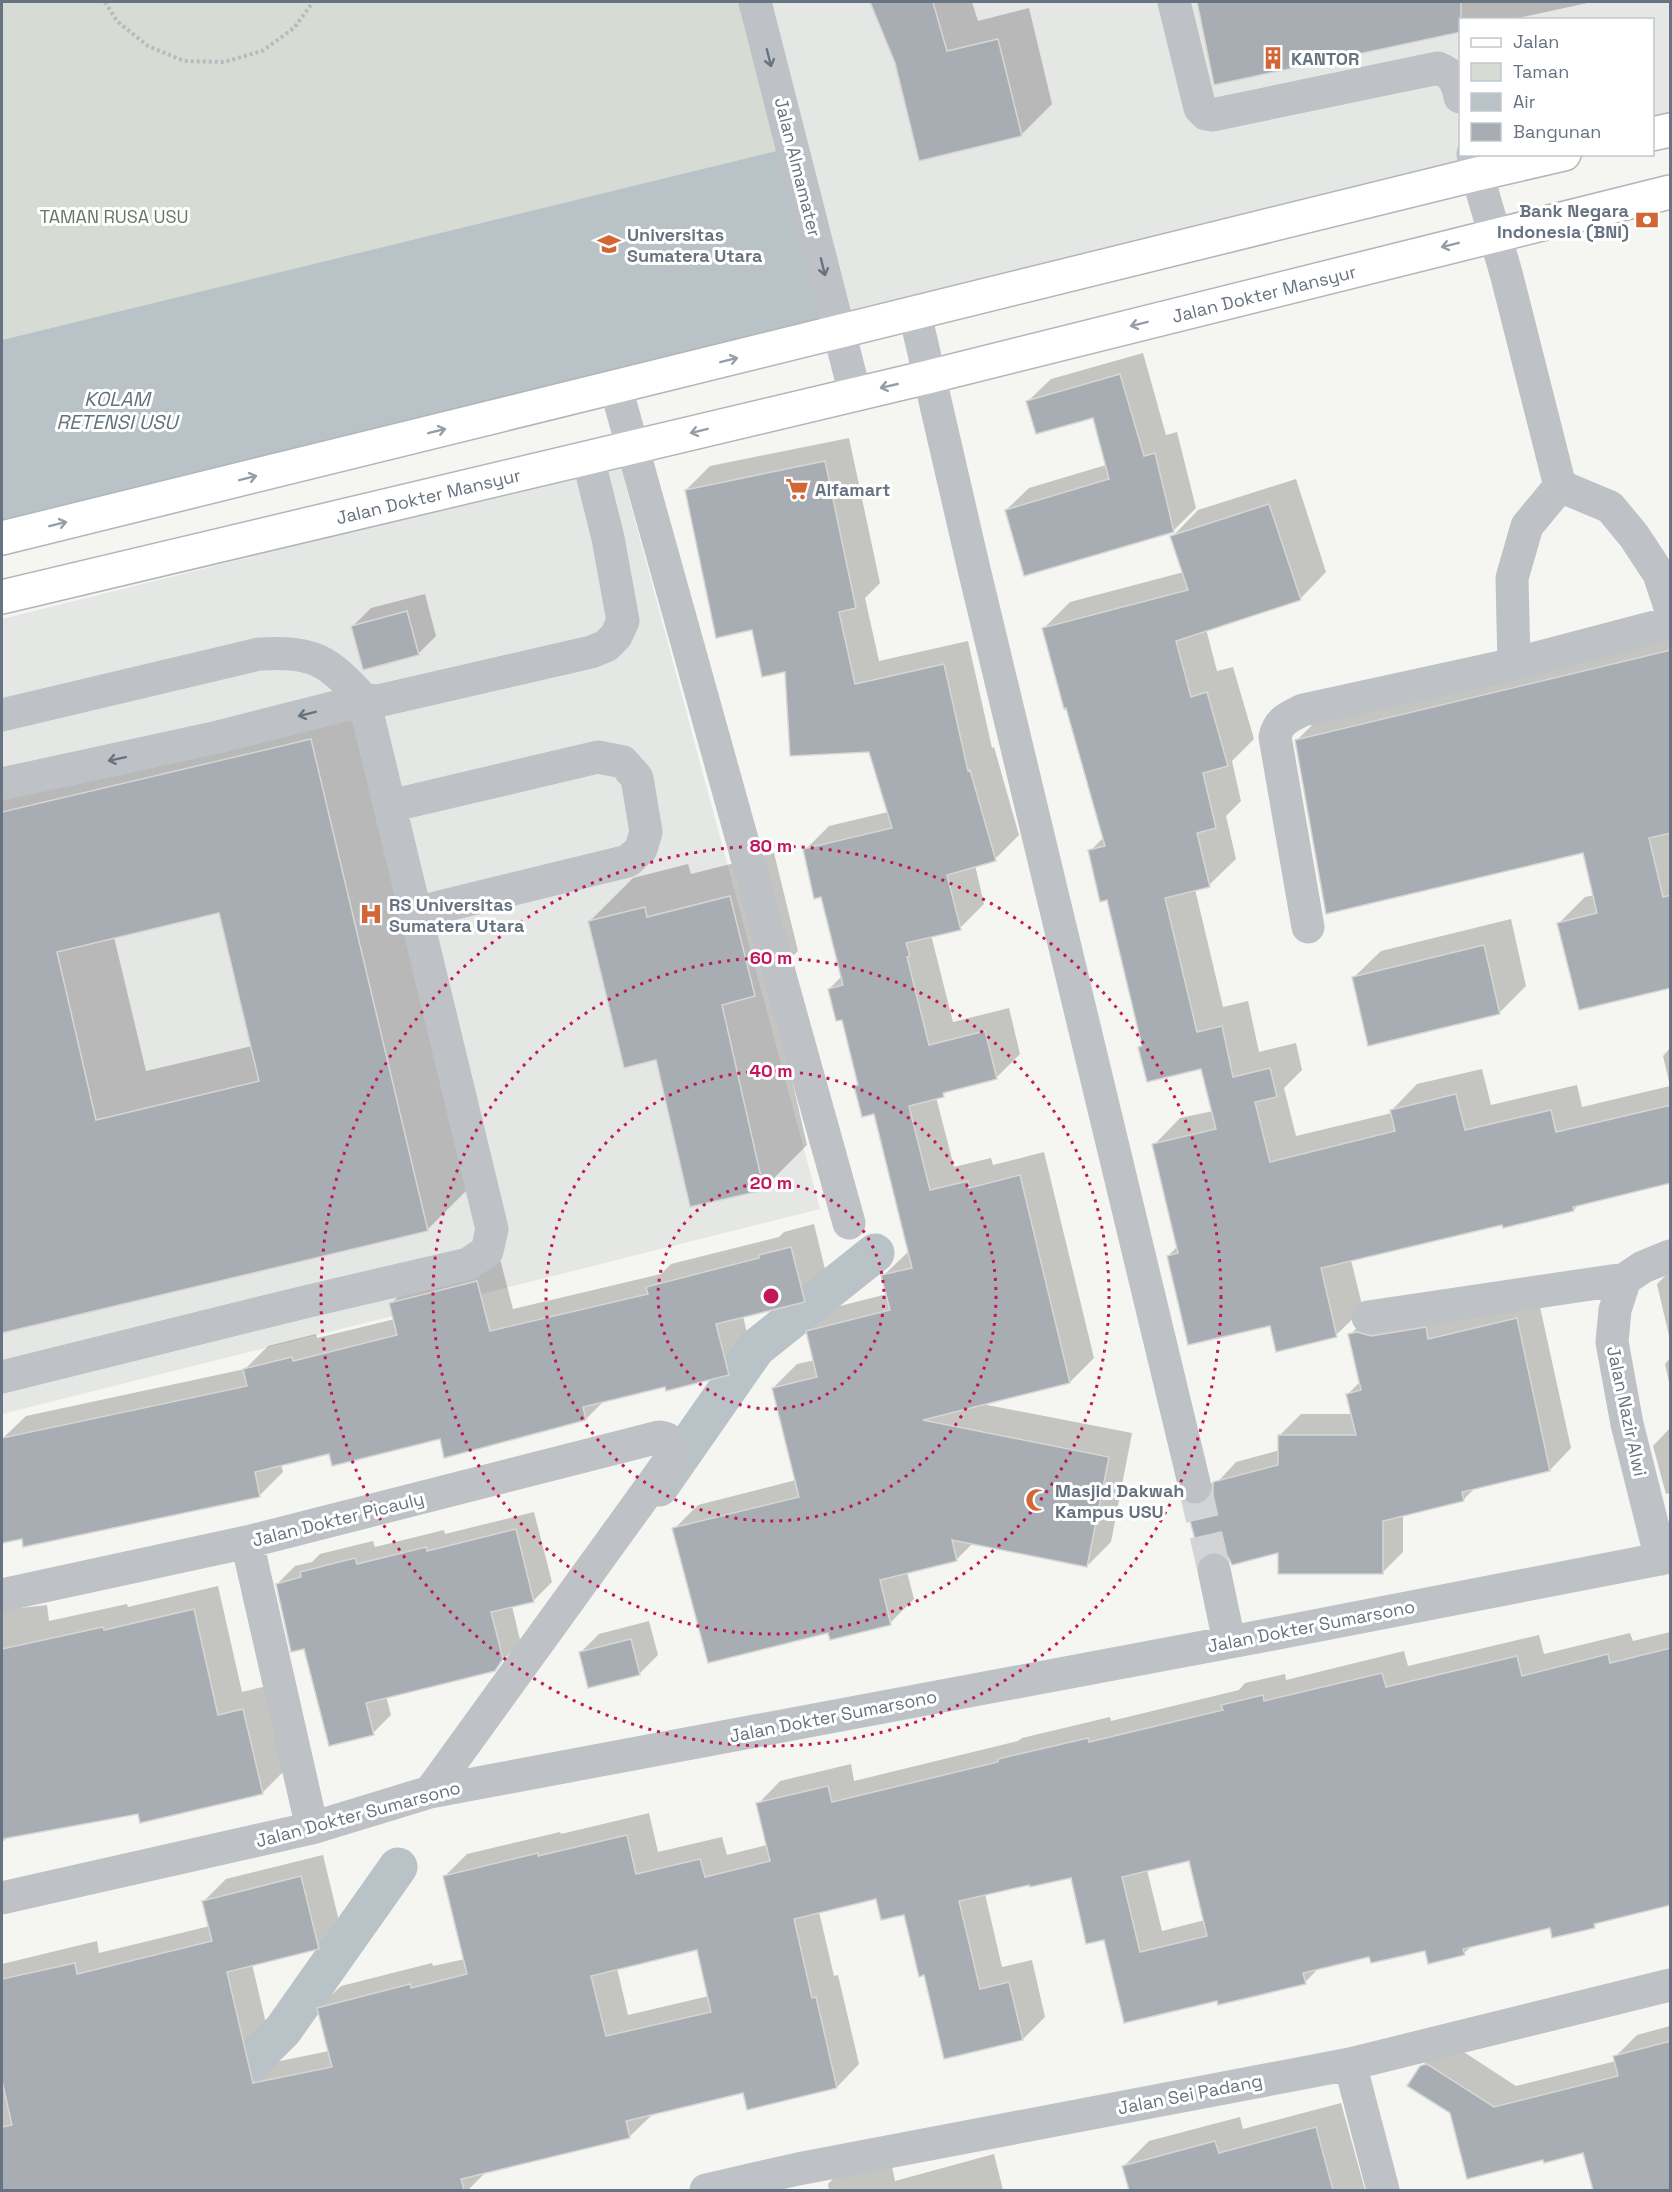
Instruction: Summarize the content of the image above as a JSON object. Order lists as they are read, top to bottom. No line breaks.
{"streets":{"main road":["Jalan Dokter Mansyur"],"street":["Jalan Almamater","Jalan Nazir Alwi","Jalan Dokter Picauly","Jalan Dokter Sumarsono","Jalan Sei Padang"]},"crossings":[["Jalan Nazir Alwi","Jalan Dokter Sumarsono"],["Jalan Dokter Picauly","Jalan Dokter Sumarsono"]],"one_way":["Jalan Almamater"],"water":["KOLAM RETENSI USU"],"parks":["TAMAN RUSA USU"],"places":{"building":["KANTOR"],"bank":["Bank Negara Indonesia (BNI)"],"school or university":["Universitas Sumatera Utara"],"supermarket":["Alfamart"],"hospital":["RS Universitas Sumatera Utara"],"mosque":["Masjid Dakwah Kampus USU"]},"legend":["Jalan","Taman","Air","Bangunan"],"rings":["80 m","60 m","40 m","20 m"]}
